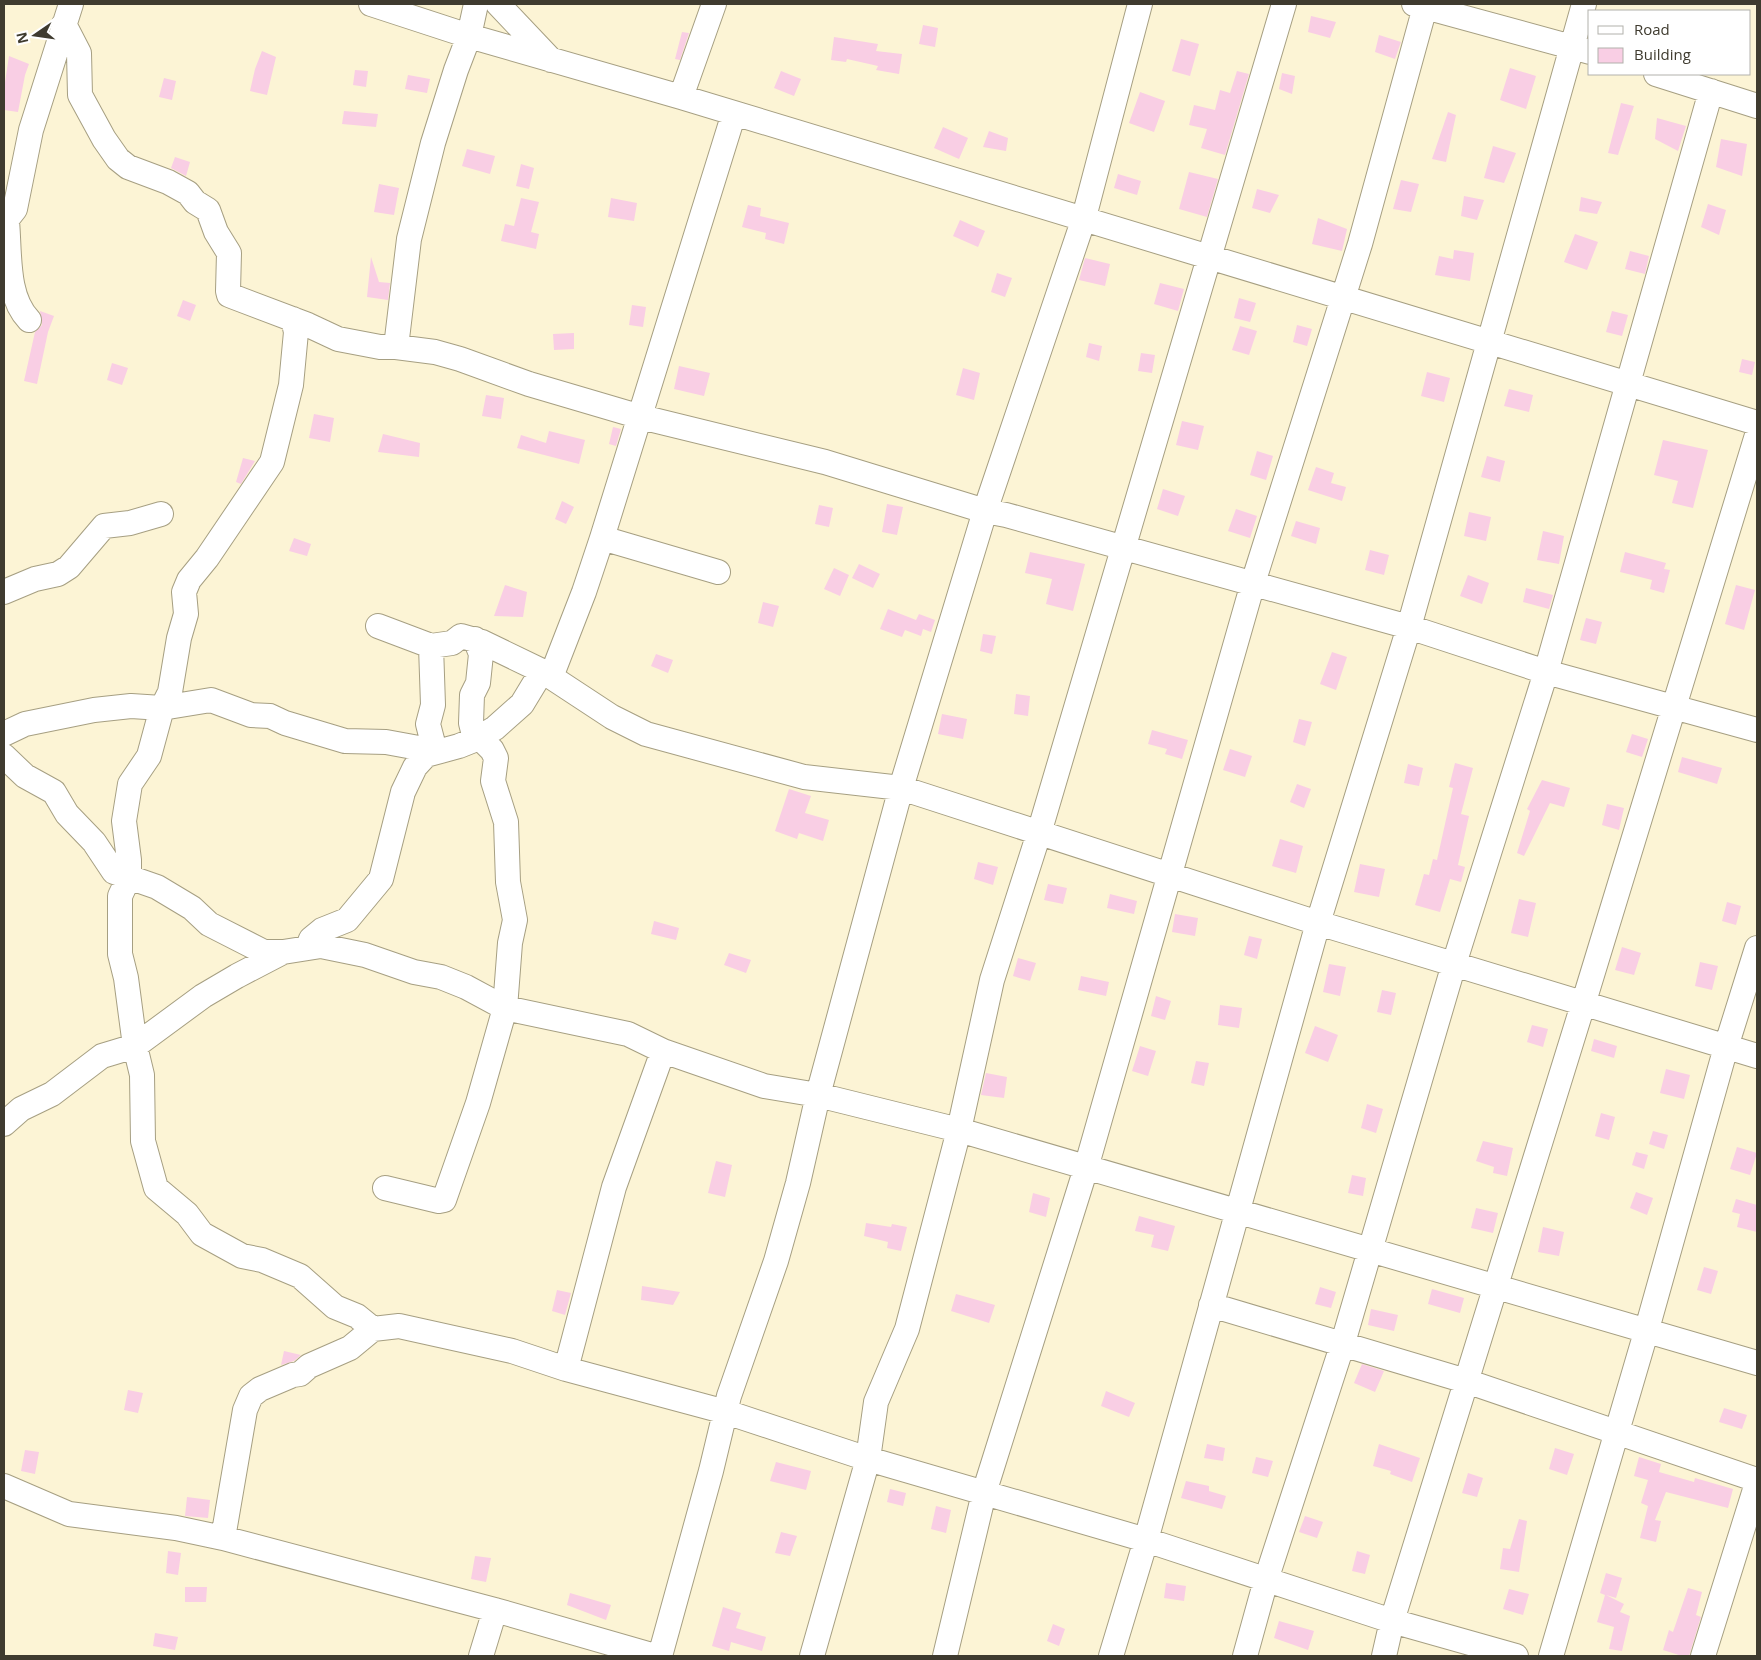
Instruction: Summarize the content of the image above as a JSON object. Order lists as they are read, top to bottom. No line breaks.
{"legend":["Road","Building"],"north":"left"}
